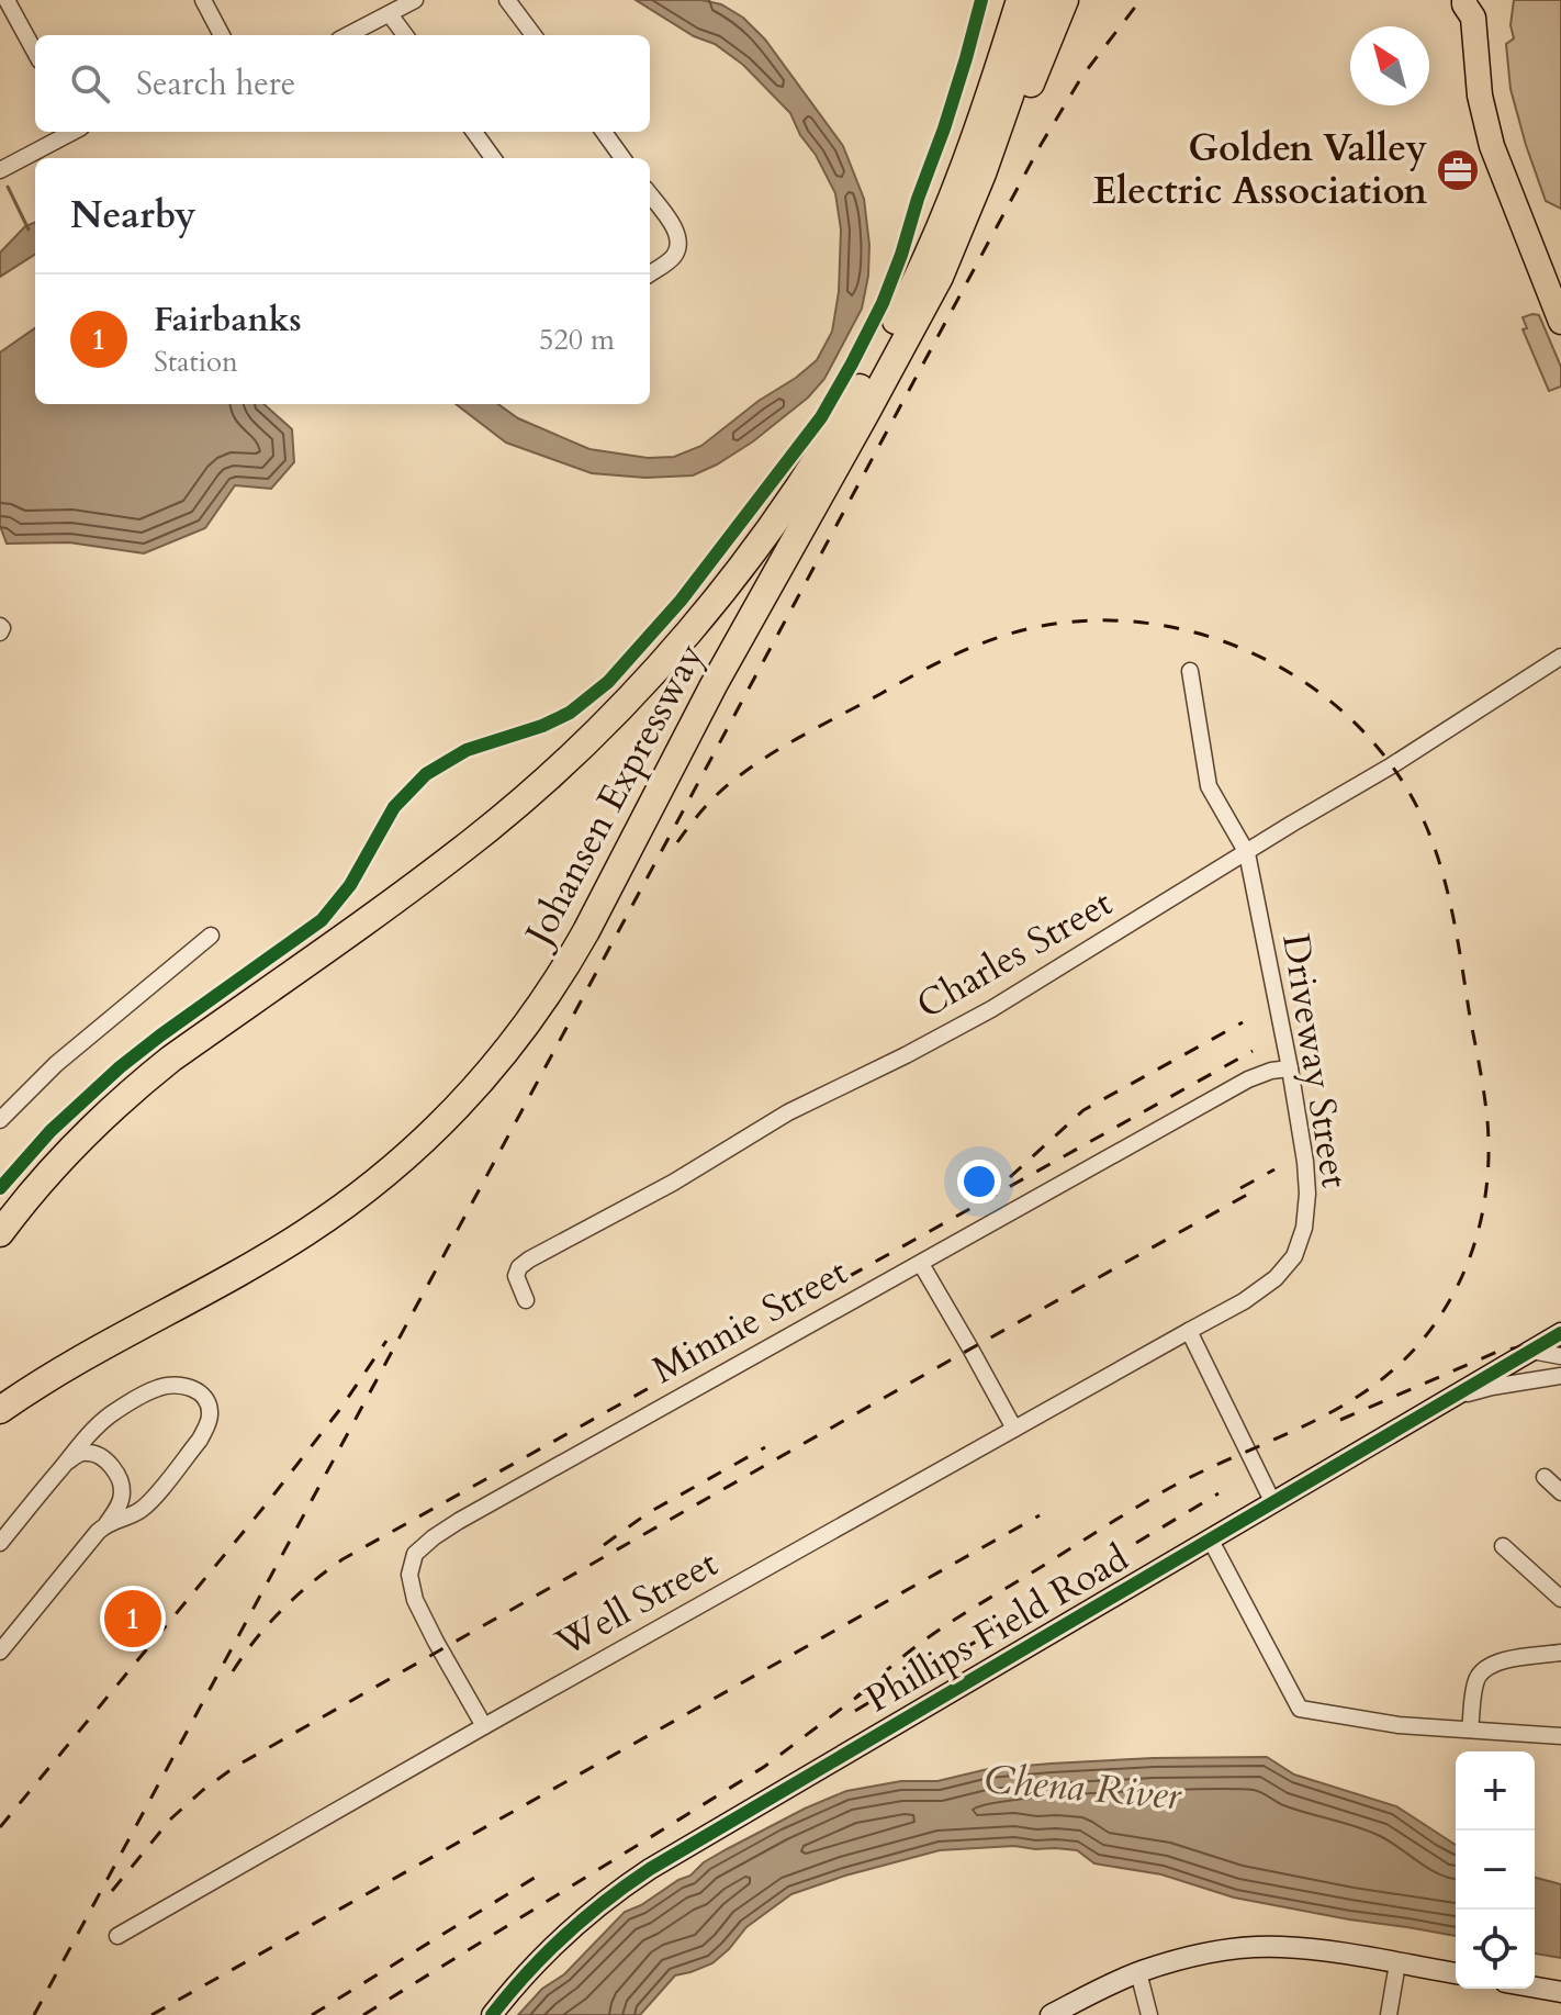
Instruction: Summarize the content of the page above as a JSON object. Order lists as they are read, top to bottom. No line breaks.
{"streets":{"highway":["Johansen Expressway"],"street":["Charles Street","Driveway Street","Minnie Street","Well Street","Phillips Field Road"]},"crossings":[["Charles Street","Driveway Street"],["Driveway Street","Minnie Street"],["Driveway Street","Well Street"],["Minnie Street","Well Street"]],"water":["Chena River"],"places":{"office":["Golden Valley Electric Association"]},"north":"top left","page":{"search":"Search here","heading":"Nearby","list":[{"mark":"1","name":"Fairbanks","note":"Station","value":"520 m"}],"pins":"1","map_buttons":["+","−"]}}
